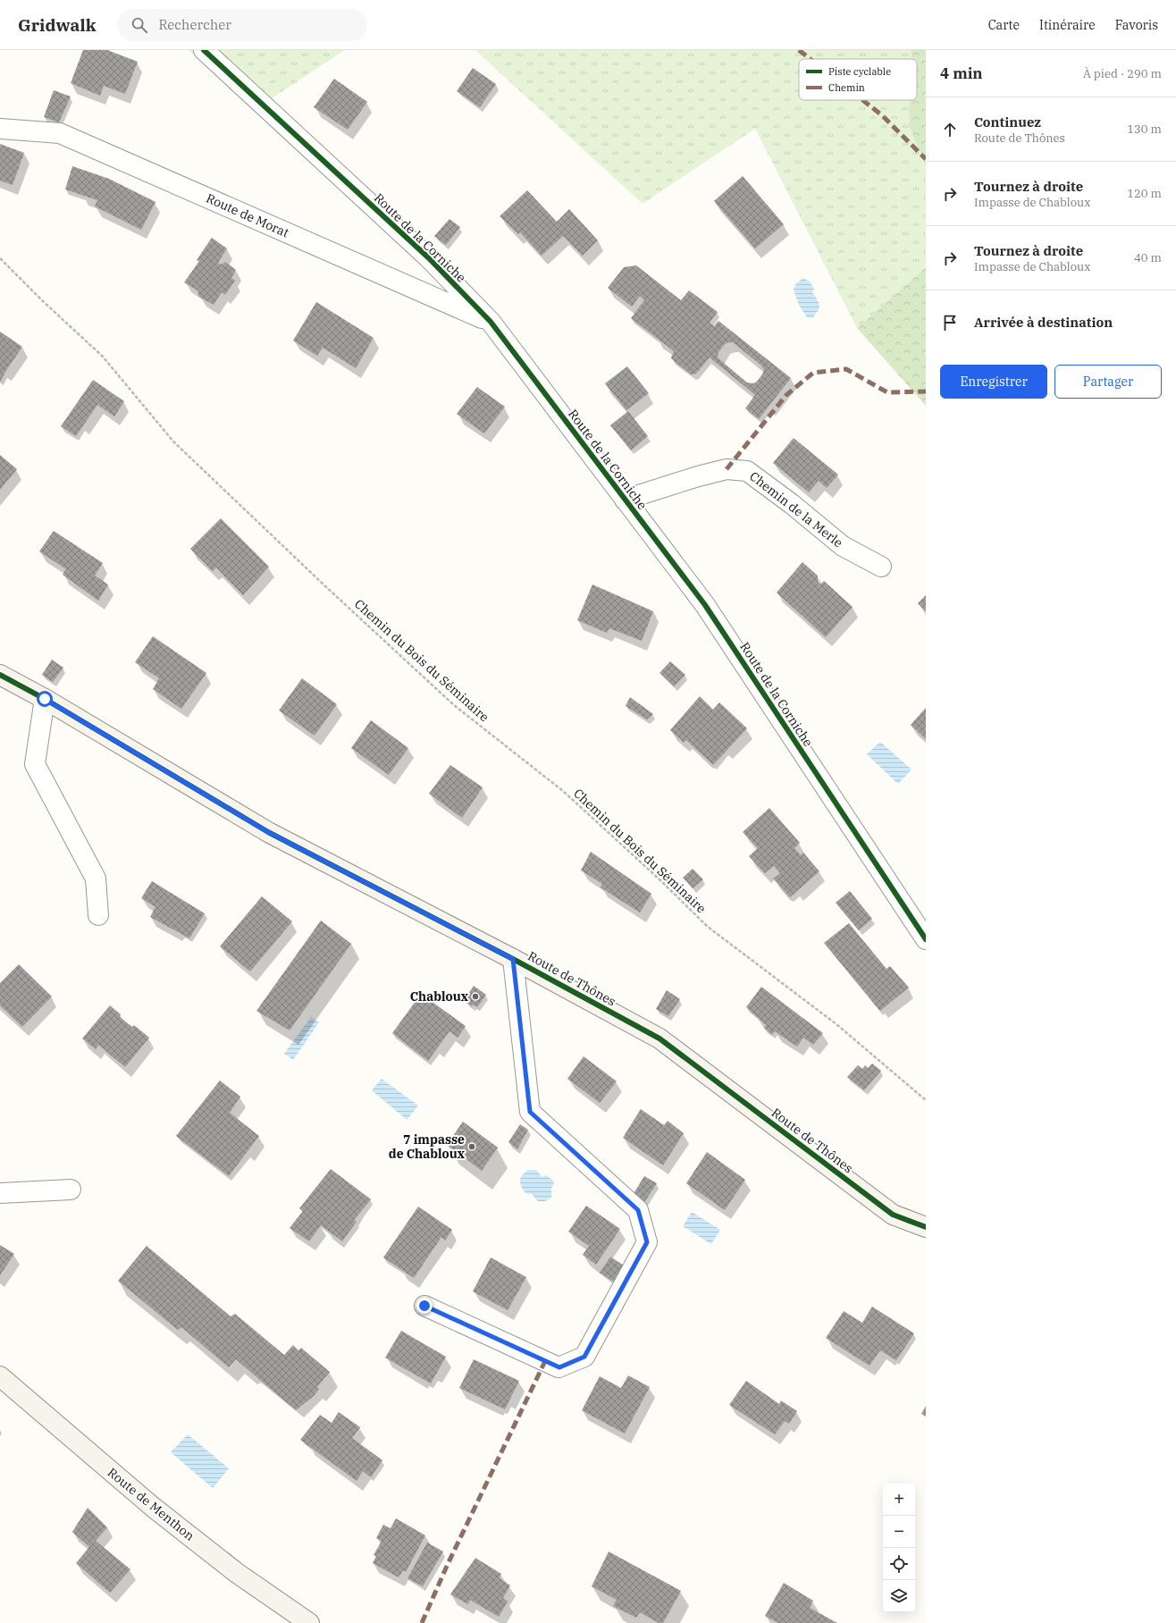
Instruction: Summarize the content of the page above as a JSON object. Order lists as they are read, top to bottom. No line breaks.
{"streets":{"main road":["Route de Thônes","Route de Menthon"],"street":["Route de Morat","Route de la Corniche","Chemin de la Merle"],"path":["Chemin du Bois du Séminaire"]},"crossings":[["Route de Morat","Route de la Corniche"],["Route de la Corniche","Chemin de la Merle"]],"places":["Chabloux","7 impasse de Chabloux"],"legend":["Piste cyclable","Chemin"],"page":{"header":"Gridwalk","search":"Rechercher","nav":["Carte","Itinéraire","Favoris"],"heading":["4 min","À pied · 290 m"],"list":[["Continuez","Route de Thônes","130 m"],["Tournez à droite","Impasse de Chabloux","120 m"],["Tournez à droite","Impasse de Chabloux","40 m"],"Arrivée à destination"],"buttons":["Enregistrer","Partager"],"map_buttons":["+","−"]}}
